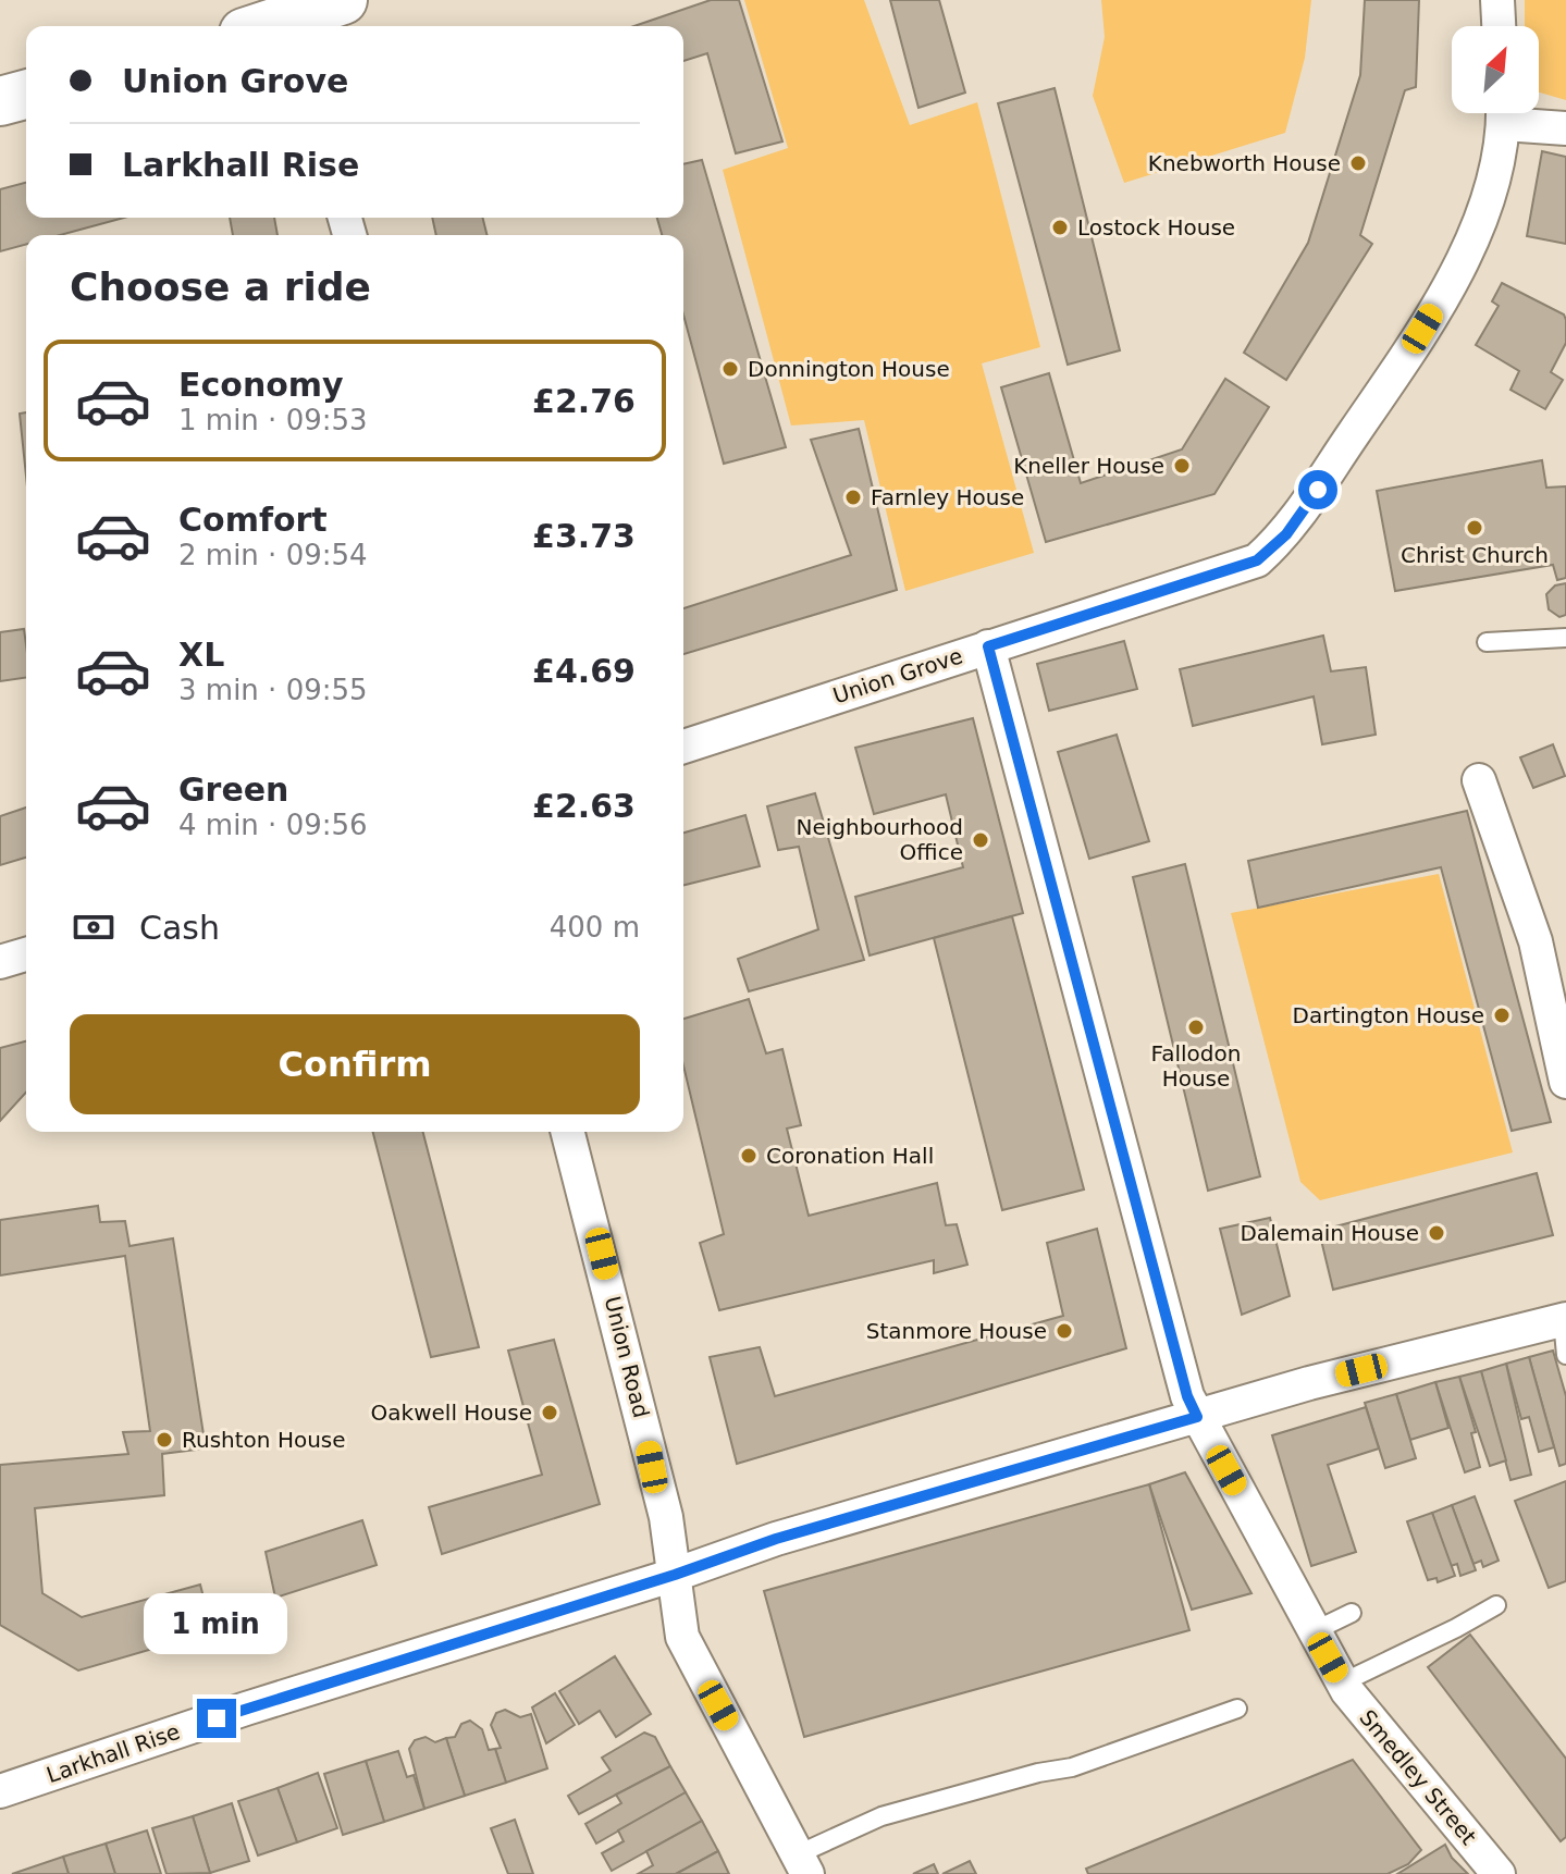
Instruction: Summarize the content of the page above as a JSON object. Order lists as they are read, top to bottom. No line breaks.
{"streets":{"street":["Union Grove","Union Road","Larkhall Rise","Smedley Street"]},"crossings":[["Union Grove","Smedley Street"],["Union Road","Larkhall Rise"],["Larkhall Rise","Smedley Street"]],"places":["Knebworth House","Lostock House","Donnington House","Kneller House","Farnley House","Christ Church","Neighbourhood Office","Dartington House","Fallodon House","Coronation Hall","Dalemain House","Stanmore House","Oakwell House","Rushton House"],"north":"top right","page":{"banner":["Union Grove","Larkhall Rise"],"heading":"Choose a ride","list":[{"name":"Economy","note":"1 min · 09:53","value":"£2.76"},{"name":"Comfort","note":"2 min · 09:54","value":"£3.73"},{"name":"XL","note":"3 min · 09:55","value":"£4.69"},{"name":"Green","note":"4 min · 09:56","value":"£2.63"}],"pay":["Cash","400 m"],"buttons":"Confirm","bubble":"1 min"}}
